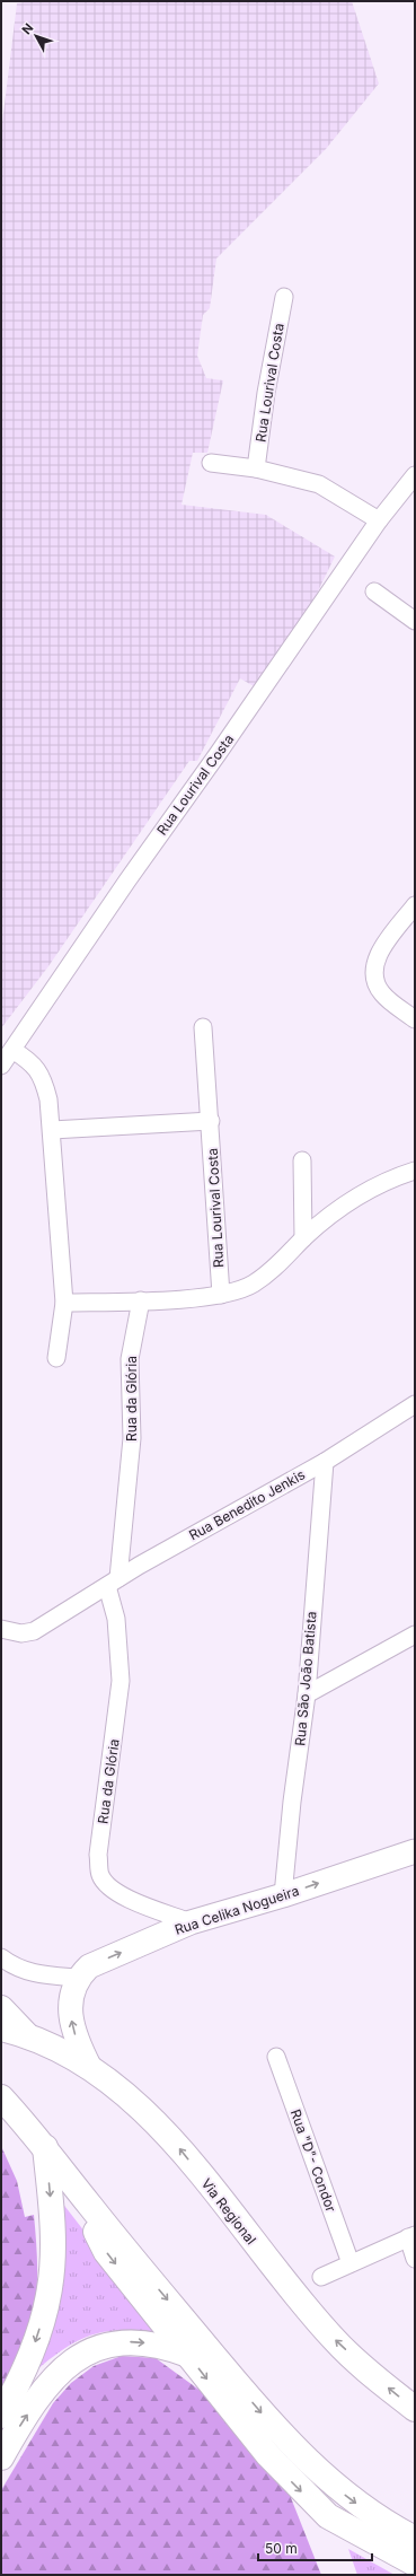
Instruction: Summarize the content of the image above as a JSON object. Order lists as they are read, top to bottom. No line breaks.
{"streets":{"main road":["Rua Celika Nogueira","Via Regional"],"street":["Rua Lourival Costa","Rua da Glória","Rua Benedito Jenkis","Rua São João Batista","Rua \"D\"- Condor"]},"crossings":[["Rua da Glória","Rua Benedito Jenkis"],["Rua da Glória","Rua Celika Nogueira"],["Rua Benedito Jenkis","Rua São João Batista"],["Rua São João Batista","Rua Celika Nogueira"]],"one_way":["Rua Celika Nogueira"],"scale_bar":"50 m","north":"top left"}
